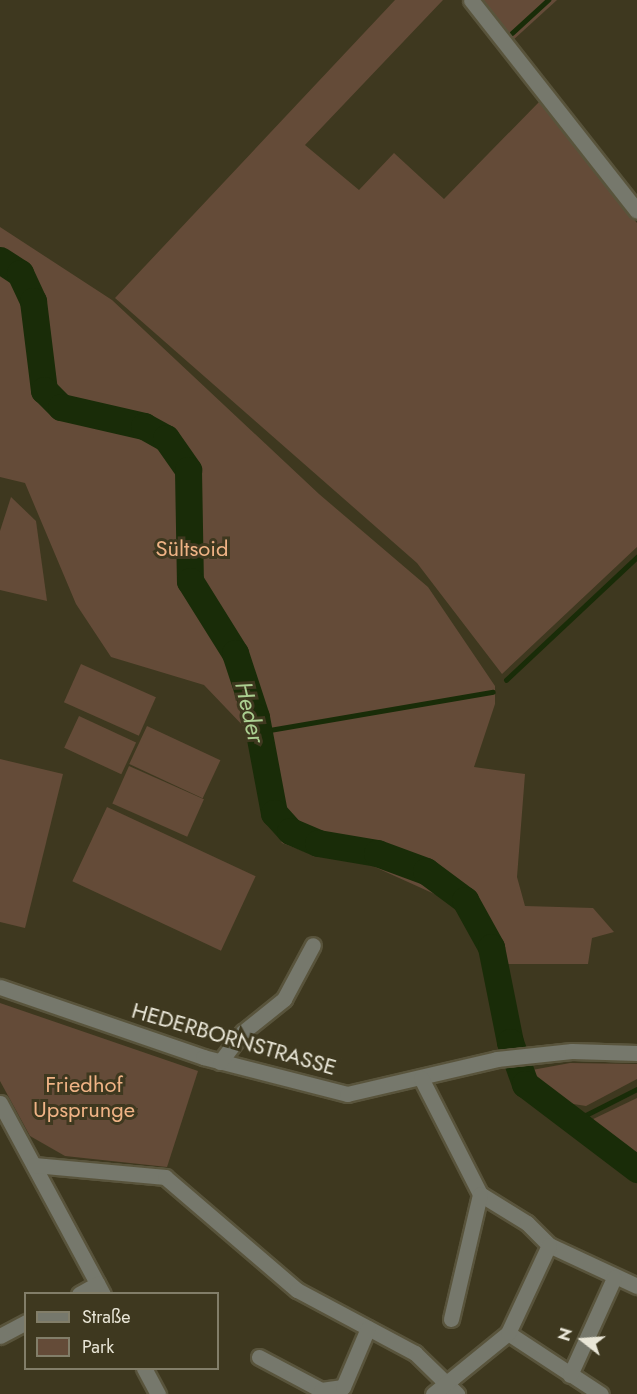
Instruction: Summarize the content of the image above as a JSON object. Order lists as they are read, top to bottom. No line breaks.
{"streets":{"street":["HEDERBORNSTRASSE"]},"water":["Heder"],"parks":["Sültsoid","Friedhof Upsprunge"],"legend":["Straße","Park"],"north":"left"}
